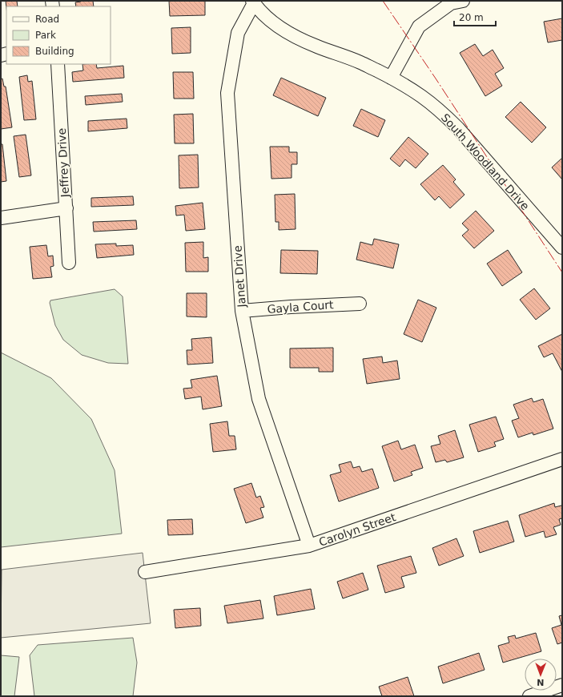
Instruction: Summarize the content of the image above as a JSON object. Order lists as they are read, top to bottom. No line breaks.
{"streets":{"street":["South Woodland Drive","Jeffrey Drive","Janet Drive","Gayla Court","Carolyn Street"]},"crossings":[["South Woodland Drive","Janet Drive"],["Janet Drive","Gayla Court"],["Janet Drive","Carolyn Street"]],"legend":["Road","Park","Building"],"scale_bar":"20 m","north":"bottom"}
